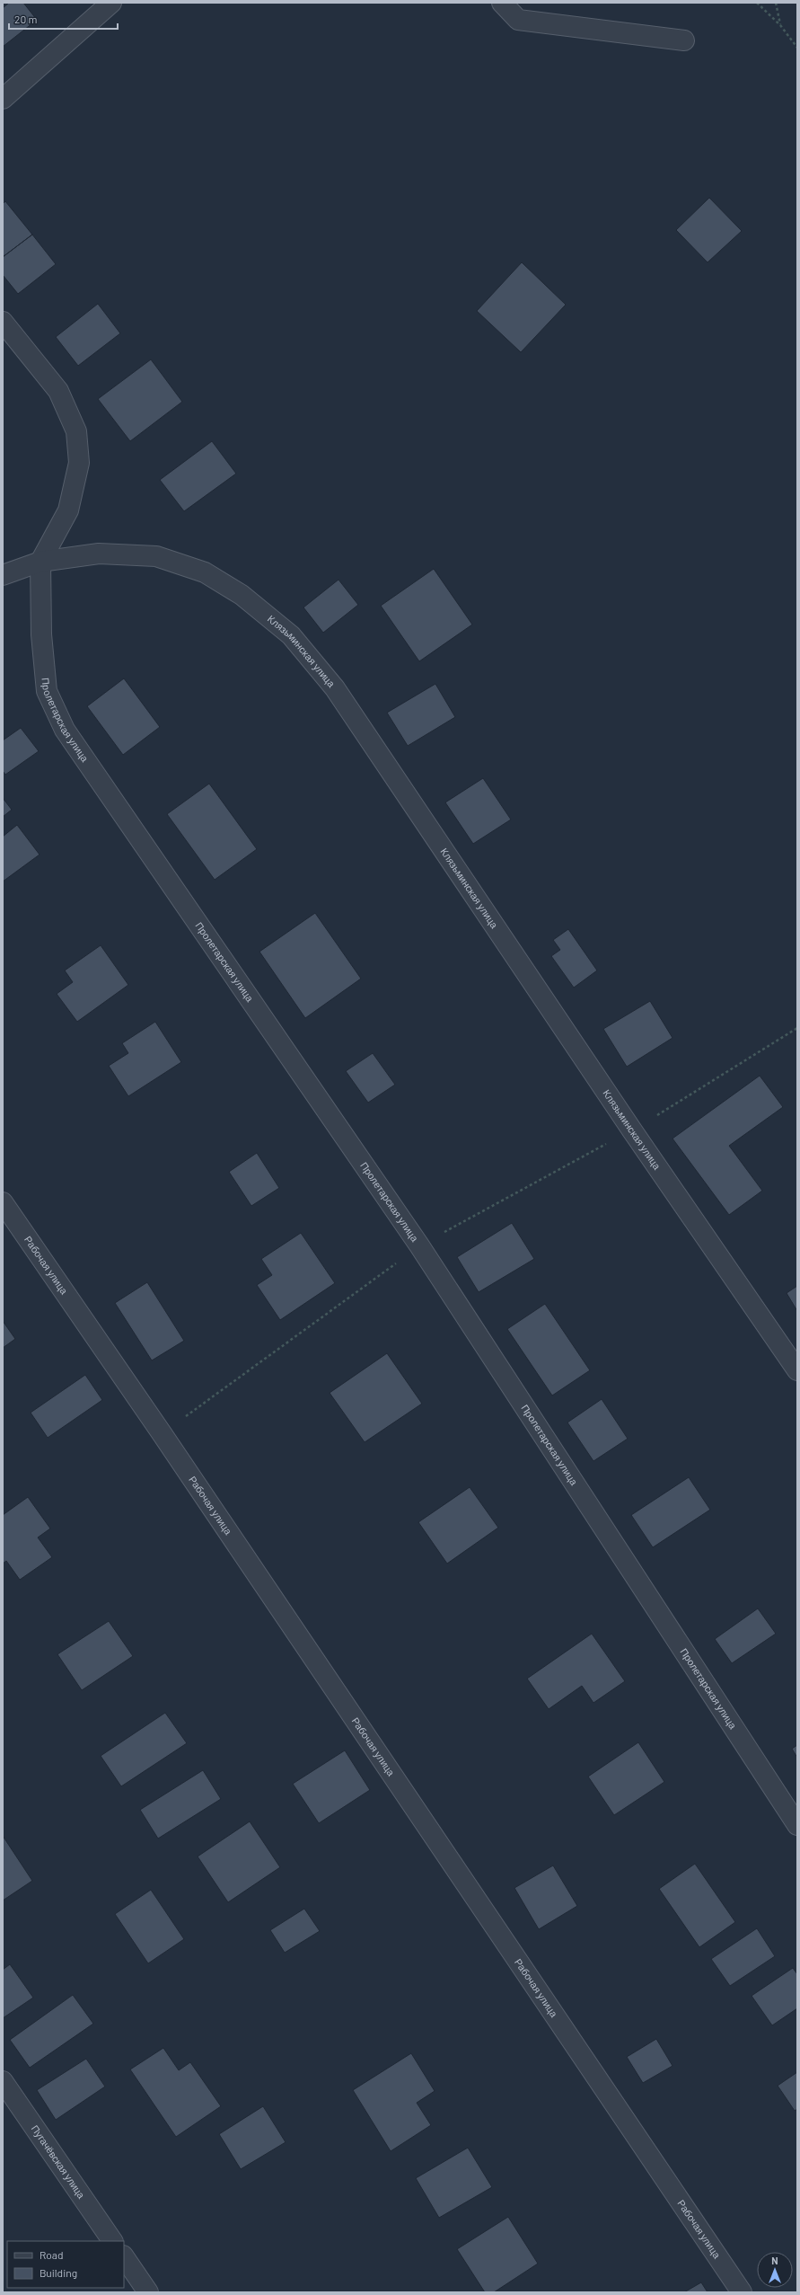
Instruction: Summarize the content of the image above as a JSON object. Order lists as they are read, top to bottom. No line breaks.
{"streets":{"street":["Клязьминская улица","Пролетарская улица","Рабочая улица","Пугачёвская улица"]},"crossings":[["Клязьминская улица","Пролетарская улица"]],"legend":["Road","Building"],"scale_bar":"20 m","north":"top"}
